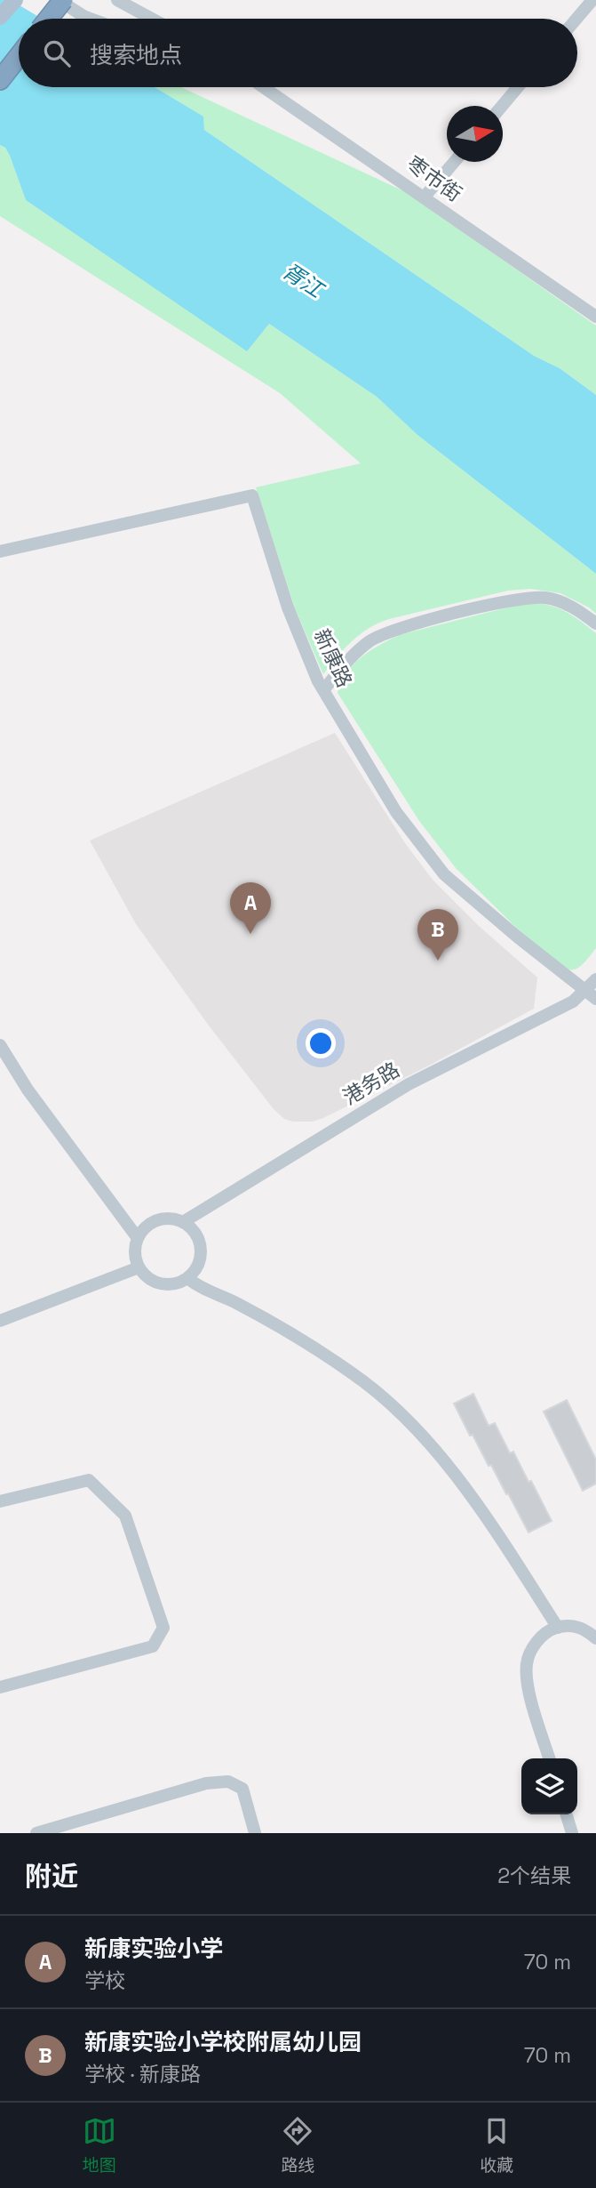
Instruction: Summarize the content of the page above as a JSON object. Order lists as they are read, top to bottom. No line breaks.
{"streets":{"street":["枣市街","新康路","港务路"]},"crossings":[["新康路","港务路"]],"water":["胥江"],"north":"right","page":{"search":"搜索地点","pins":["A","B"],"heading":["附近","2个结果"],"list":[{"mark":"A","name":"新康实验小学","note":"学校","value":"70 m"},{"mark":"B","name":"新康实验小学校附属幼儿园","note":"学校 · 新康路","value":"70 m"}],"nav":["地图","路线","收藏"]}}
